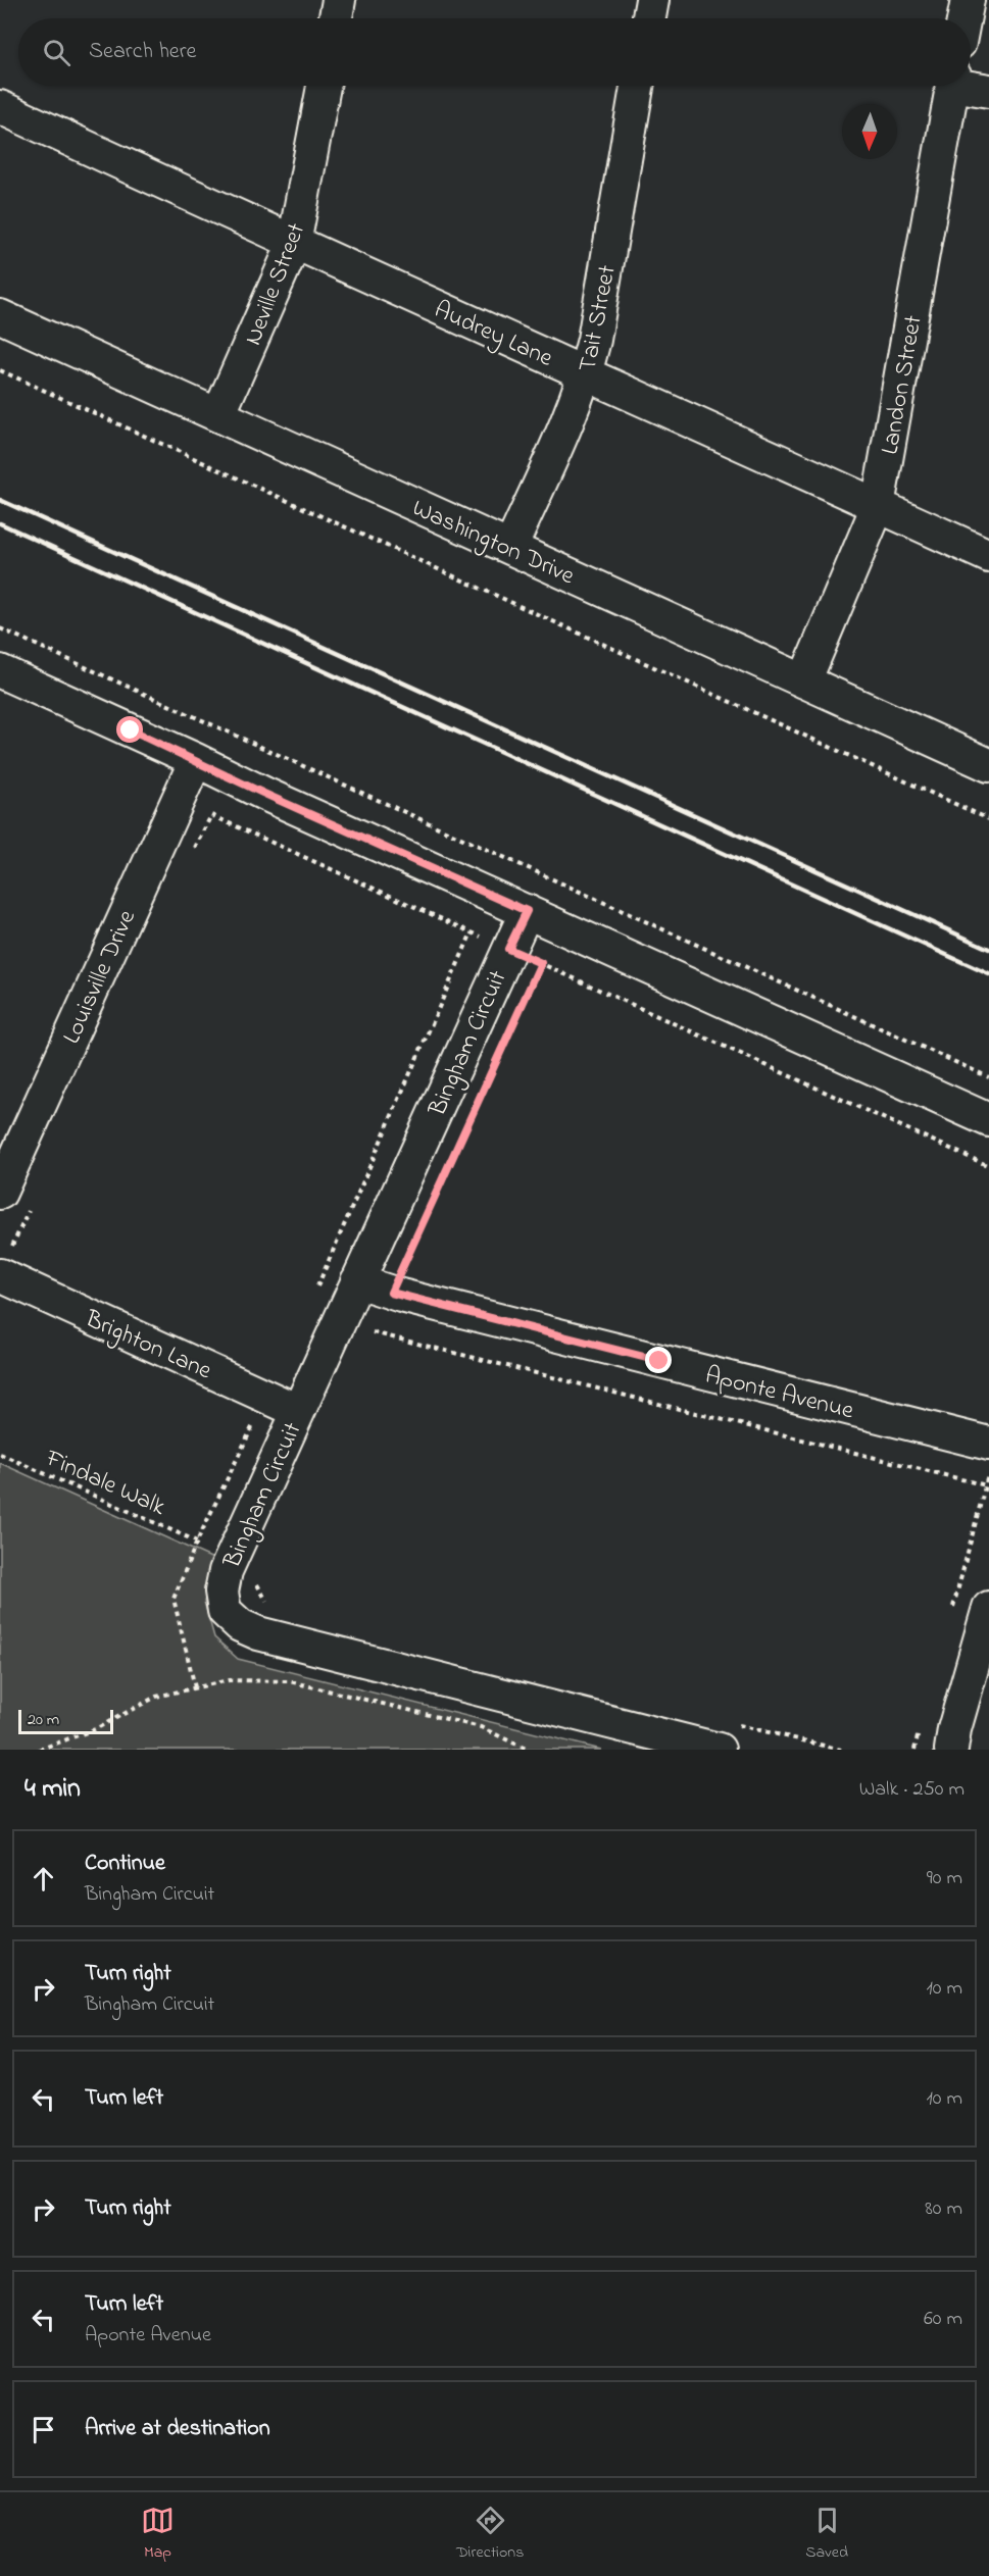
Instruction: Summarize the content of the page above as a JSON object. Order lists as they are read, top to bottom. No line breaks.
{"streets":{"street":["Neville Street","Tait Street","Audrey Lane","Landon Street","Washington Drive","Louisville Drive","Bingham Circuit","Brighton Lane","Aponte Avenue"],"path":["Findale Walk"]},"crossings":[["Neville Street","Audrey Lane"],["Neville Street","Washington Drive"],["Tait Street","Audrey Lane"],["Tait Street","Washington Drive"],["Audrey Lane","Landon Street"],["Landon Street","Washington Drive"],["Bingham Circuit","Brighton Lane"],["Bingham Circuit","Aponte Avenue"]],"scale_bar":"20 m","north":"bottom","page":{"search":"Search here","scale":"20 m","heading":["4 min","Walk · 250 m"],"list":[["Continue","Bingham Circuit","90 m"],["Turn right","Bingham Circuit","10 m"],["Turn left","10 m"],["Turn right","80 m"],["Turn left","Aponte Avenue","60 m"],"Arrive at destination"],"nav":["Map","Directions","Saved"]}}
